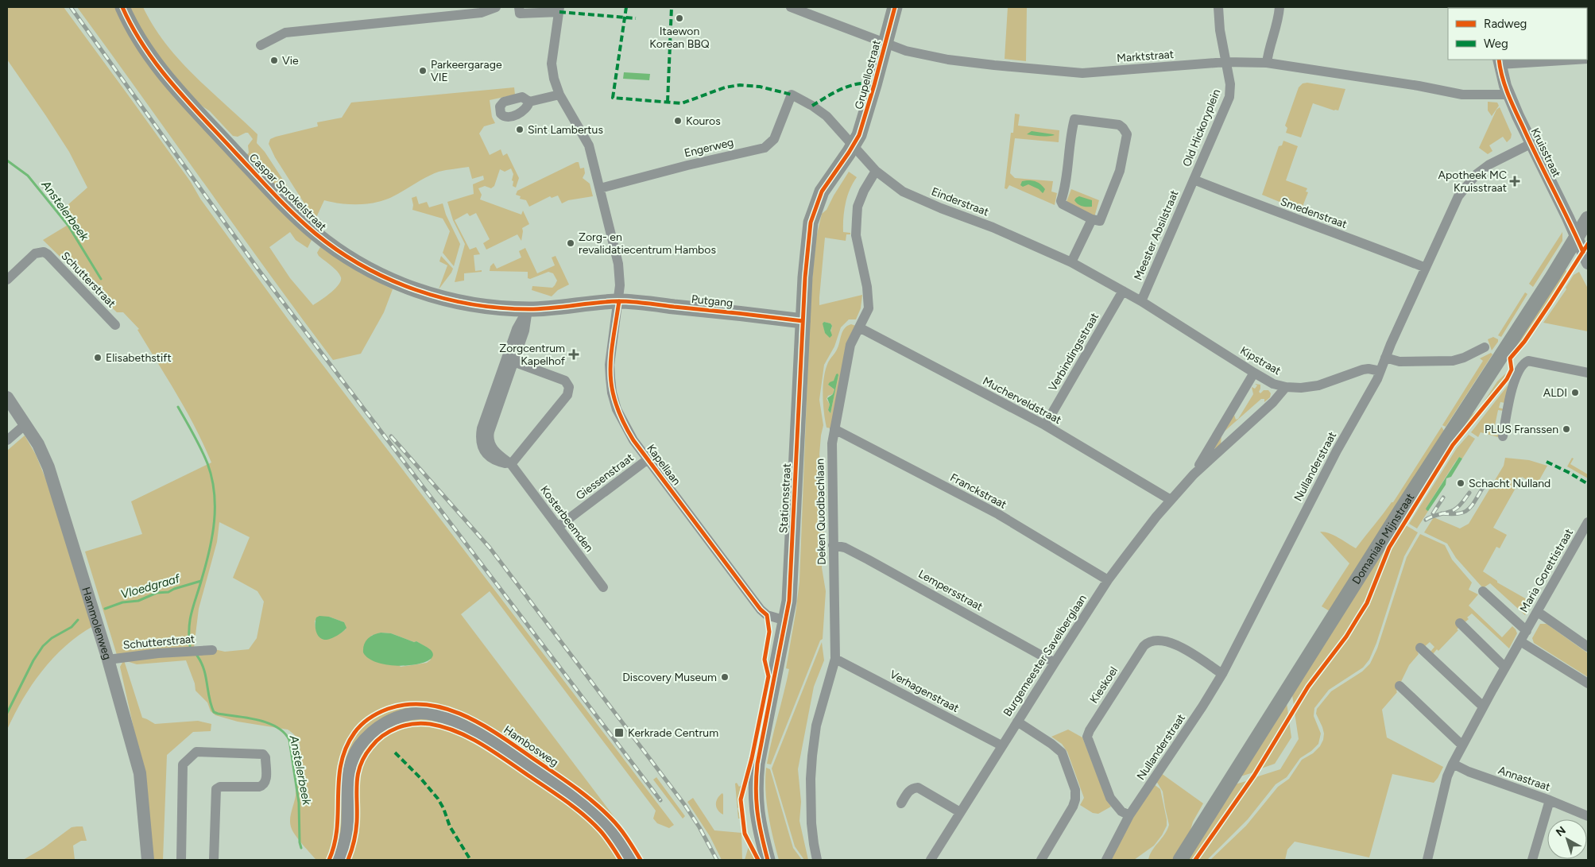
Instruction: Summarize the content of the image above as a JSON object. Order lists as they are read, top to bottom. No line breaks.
{"streets":{"main road":["Grupellostraat","Caspar Sprokelstraat","Putgang","Stationsstraat","Domaniale Mijnstraat"],"street":["Marktstraat","Old Hickoryplein","Engerweg","Kruisstraat","Einderstraat","Smedenstraat","Meester Absilstraat","Schutterstraat","Verbindingsstraat","Kipstraat","Mucherveldstraat","Kapellaan","Nullanderstraat","Giessenstraat","Franckstraat","Deken Quodbachlaan","Kosterbeemden","Maria Gorettistraat","Lempersstraat","Hammolenweg","Burgemeester Savelberglaan","Kieskoel","Verhagenstraat","Hambosweg","Annastraat"]},"crossings":[["Marktstraat","Grupellostraat"],["Marktstraat","Old Hickoryplein"],["Marktstraat","Kruisstraat"],["Grupellostraat","Einderstraat"],["Grupellostraat","Stationsstraat"],["Old Hickoryplein","Smedenstraat"],["Old Hickoryplein","Meester Absilstraat"],["Engerweg","Einderstraat"],["Engerweg","Kapellaan"],["Kruisstraat","Nullanderstraat"],["Kruisstraat","Domaniale Mijnstraat"],["Caspar Sprokelstraat","Putgang"],["Caspar Sprokelstraat","Kapellaan"],["Caspar Sprokelstraat","Kosterbeemden"],["Einderstraat","Meester Absilstraat"],["Einderstraat","Verbindingsstraat"],["Einderstraat","Kipstraat"],["Einderstraat","Stationsstraat"],["Einderstraat","Deken Quodbachlaan"],["Smedenstraat","Meester Absilstraat"],["Smedenstraat","Nullanderstraat"],["Meester Absilstraat","Kipstraat"],["Schutterstraat","Hammolenweg"],["Putgang","Kapellaan"],["Putgang","Stationsstraat"],["Verbindingsstraat","Mucherveldstraat"],["Kipstraat","Nullanderstraat"],["Kipstraat","Burgemeester Savelberglaan"],["Mucherveldstraat","Deken Quodbachlaan"],["Mucherveldstraat","Burgemeester Savelberglaan"],["Kapellaan","Giessenstraat"],["Kapellaan","Stationsstraat"],["Nullanderstraat","Kieskoel"],["Giessenstraat","Kosterbeemden"],["Franckstraat","Deken Quodbachlaan"],["Franckstraat","Burgemeester Savelberglaan"],["Deken Quodbachlaan","Lempersstraat"],["Deken Quodbachlaan","Verhagenstraat"],["Maria Gorettistraat","Annastraat"],["Lempersstraat","Burgemeester Savelberglaan"],["Burgemeester Savelberglaan","Verhagenstraat"]],"water":["Anstelerbeek","Vloedgraaf"],"places":{"other":["Itaewon Korean BBQ","Vie","Parkeergarage VIE","Kouros","Sint Lambertus","Zorg- en revalidatiecentrum Hambos","Elisabethstift","ALDI","PLUS Franssen","Schacht Nulland","Discovery Museum"],"health":["Apotheek MC Kruisstraat","Zorgcentrum Kapelhof"],"transit":["Kerkrade Centrum"]},"legend":["Radweg","Weg"],"north":"top left"}
